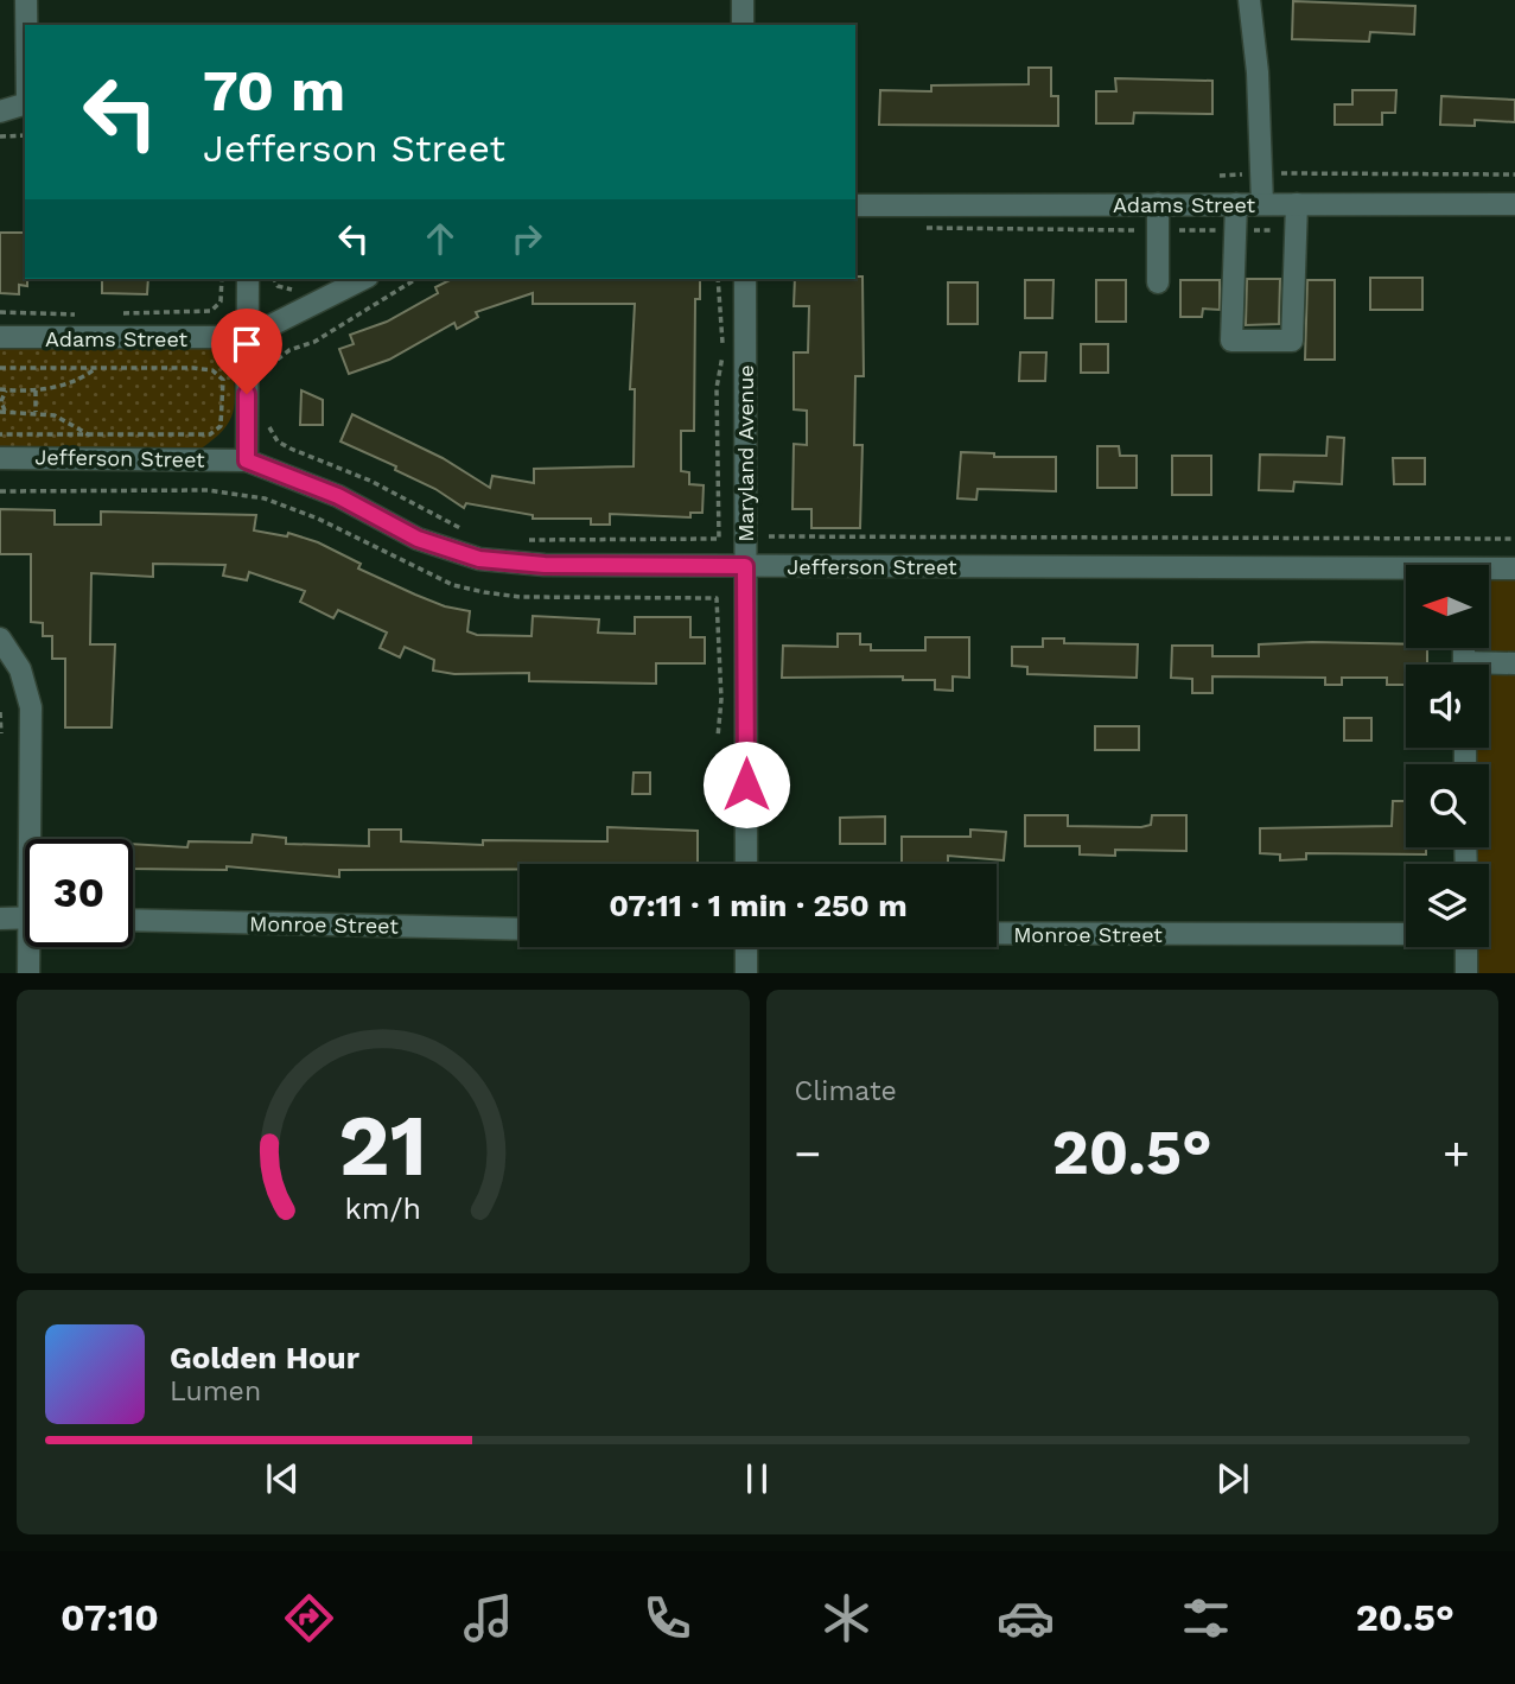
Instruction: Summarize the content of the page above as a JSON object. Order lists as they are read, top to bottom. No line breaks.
{"streets":{"street":["Adams Street","Maryland Avenue","Jefferson Street","Monroe Street"]},"crossings":[["Maryland Avenue","Jefferson Street"]],"north":"left","page":{"turn":["70 m","Jefferson Street"],"limit":"30","trip":"07:11 · 1 min · 250 m","tile":"Climate","heat":["−","20.5°","+"],"song":["Golden Hour","Lumen"],"tabs":["07:10","20.5°"],"gauge":["21","km/h"]}}
